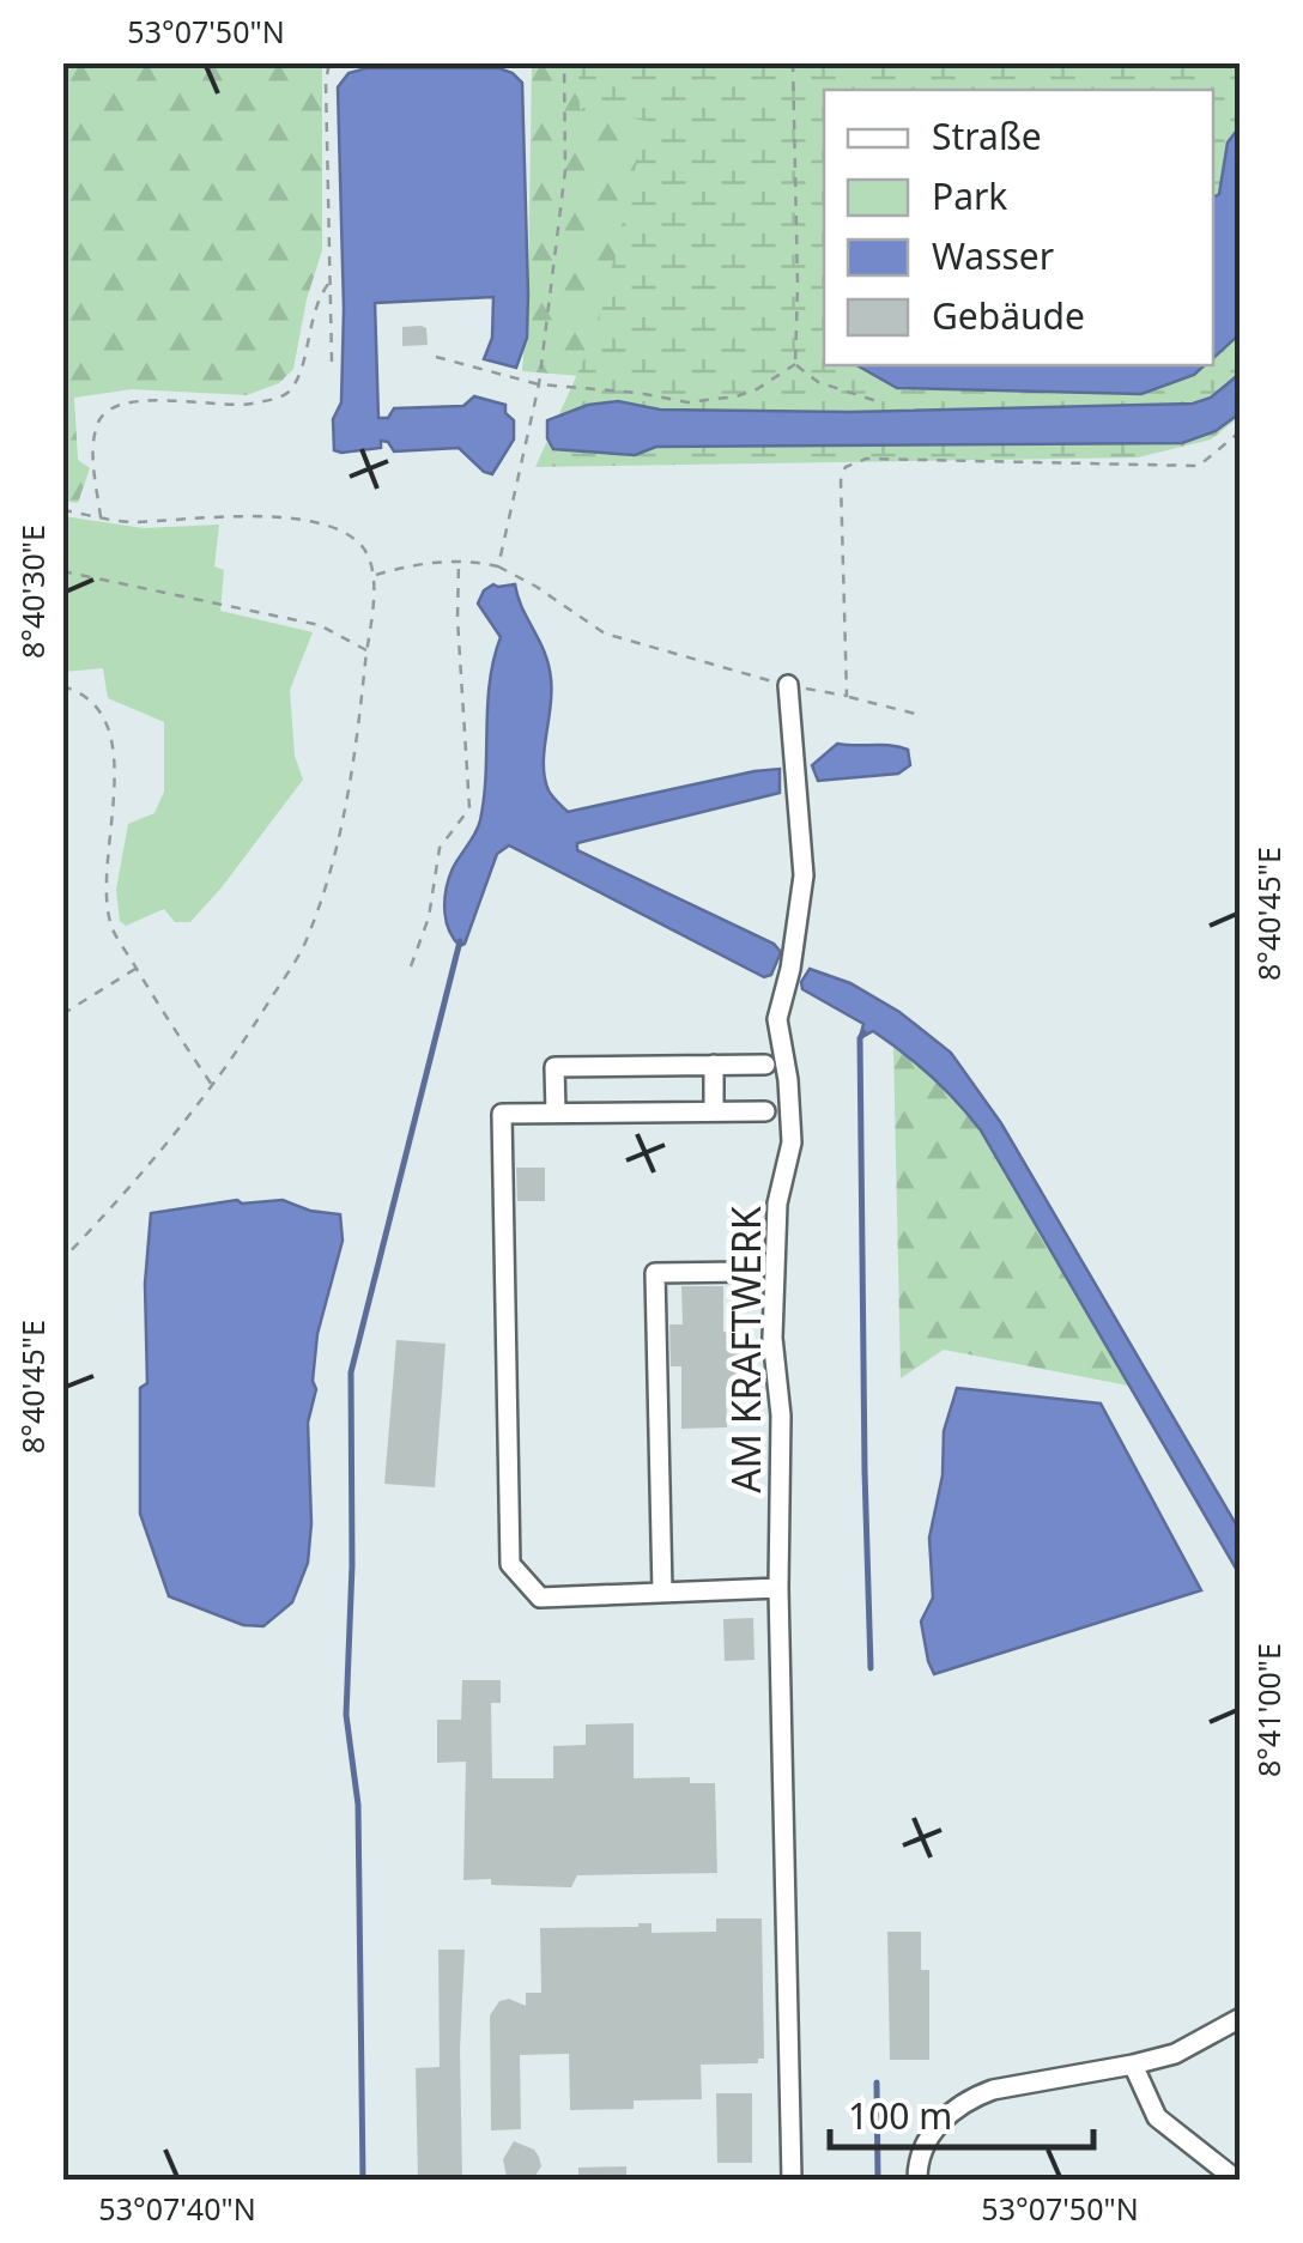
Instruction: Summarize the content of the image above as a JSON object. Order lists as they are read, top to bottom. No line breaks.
{"streets":{"street":["AM KRAFTWERK"]},"legend":["Straße","Park","Wasser","Gebäude"],"scale_bar":"100 m","coordinates":["53°07'50\"N","8°40'30\"E","8°40'45\"E","8°41'00\"E","53°07'40\"N"]}
